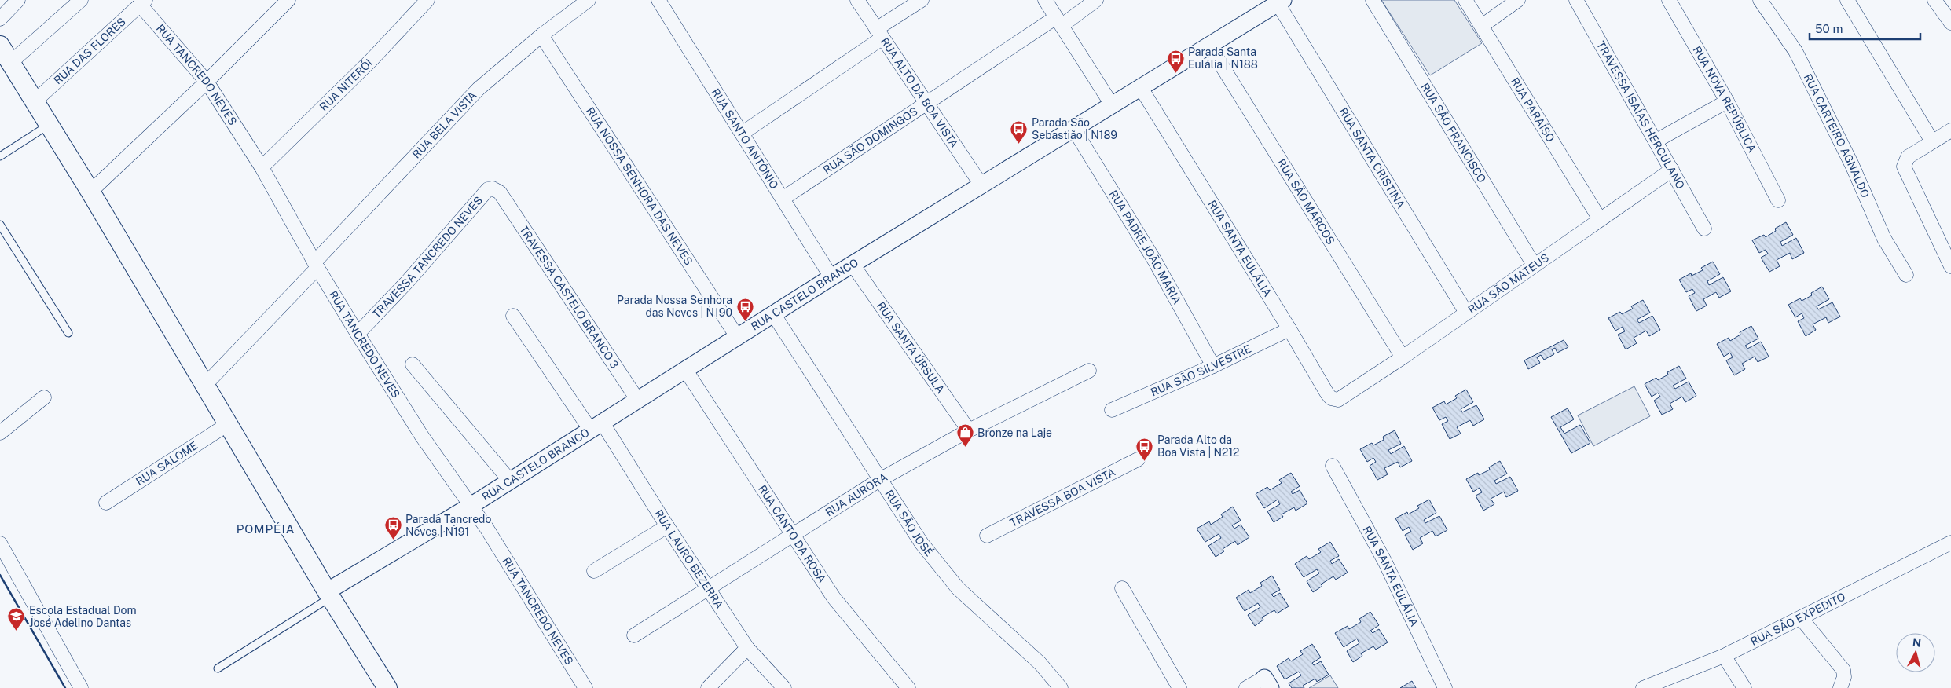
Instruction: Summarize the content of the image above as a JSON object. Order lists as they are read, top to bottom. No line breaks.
{"streets":{"street":["RUA DAS FLORES","RUA TANCREDO NEVES","RUA NITERÓI","RUA ALTO DA BOA VISTA","RUA NOVA REPÚBLICA","RUA PARAÍSO","TRAVESSA ISAÍAS HERCULANO","RUA BELA VISTA","RUA SÃO FRANCISCO","RUA CARTEIRO AGNALDO","RUA SANTO ANTÔNIO","RUA SÃO DOMINGOS","RUA SANTA CRISTINA","RUA NOSSA SENHORA DAS NEVES","RUA SÃO MARCOS","RUA PADRE JOÃO MARIA","RUA SANTA EULÁLIA","TRAVESSA TANCREDO NEVES","RUA SÃO MATEUS","RUA CASTELO BRANCO","TRAVESSA CASTELO BRANCO 3","RUA SANTA ÚRSULA","RUA SÃO SILVESTRE","RUA SALOME","RUA AURORA","TRAVESSA BOA VISTA","RUA SÃO JOSÉ","RUA CANTO DA ROSA","RUA LAURO BEZERRA","RUA SÃO EXPEDITO"]},"crossings":[["RUA DAS FLORES","RUA TANCREDO NEVES"],["RUA TANCREDO NEVES","RUA NITERÓI"],["RUA TANCREDO NEVES","RUA BELA VISTA"],["RUA TANCREDO NEVES","TRAVESSA TANCREDO NEVES"],["RUA TANCREDO NEVES","RUA CASTELO BRANCO"],["RUA ALTO DA BOA VISTA","RUA SÃO DOMINGOS"],["RUA ALTO DA BOA VISTA","RUA CASTELO BRANCO"],["RUA PARAÍSO","RUA SÃO MATEUS"],["TRAVESSA ISAÍAS HERCULANO","RUA SÃO MATEUS"],["RUA BELA VISTA","RUA NOSSA SENHORA DAS NEVES"],["RUA SÃO FRANCISCO","RUA SÃO MATEUS"],["RUA SANTO ANTÔNIO","RUA SÃO DOMINGOS"],["RUA SANTO ANTÔNIO","RUA CASTELO BRANCO"],["RUA SANTA CRISTINA","RUA SÃO MATEUS"],["RUA SANTA CRISTINA","RUA CASTELO BRANCO"],["RUA NOSSA SENHORA DAS NEVES","RUA CASTELO BRANCO"],["RUA SÃO MARCOS","RUA SÃO MATEUS"],["RUA SÃO MARCOS","RUA CASTELO BRANCO"],["RUA PADRE JOÃO MARIA","RUA CASTELO BRANCO"],["RUA PADRE JOÃO MARIA","RUA SÃO SILVESTRE"],["RUA SANTA EULÁLIA","RUA SÃO MATEUS"],["RUA SANTA EULÁLIA","RUA CASTELO BRANCO"],["RUA SANTA EULÁLIA","RUA SÃO SILVESTRE"],["TRAVESSA TANCREDO NEVES","TRAVESSA CASTELO BRANCO 3"],["RUA CASTELO BRANCO","TRAVESSA CASTELO BRANCO 3"],["RUA CASTELO BRANCO","RUA SANTA ÚRSULA"],["RUA CASTELO BRANCO","RUA SÃO JOSÉ"],["RUA CASTELO BRANCO","RUA CANTO DA ROSA"],["RUA CASTELO BRANCO","RUA LAURO BEZERRA"],["RUA SANTA ÚRSULA","RUA AURORA"],["RUA AURORA","RUA SÃO JOSÉ"],["RUA AURORA","RUA CANTO DA ROSA"],["RUA AURORA","RUA LAURO BEZERRA"]],"districts":["POMPÉIA"],"places":{"bus stop":["Parada Santa Eulália | N188","Parada São Sebastião | N189","Parada Nossa Senhora das Neves | N190","Parada Alto da Boa Vista | N212","Parada Tancredo Neves | N191"],"shop":["Bronze na Laje"],"school or university":["Escola Estadual Dom José Adelino Dantas"]},"scale_bar":"50 m","north":"top"}
